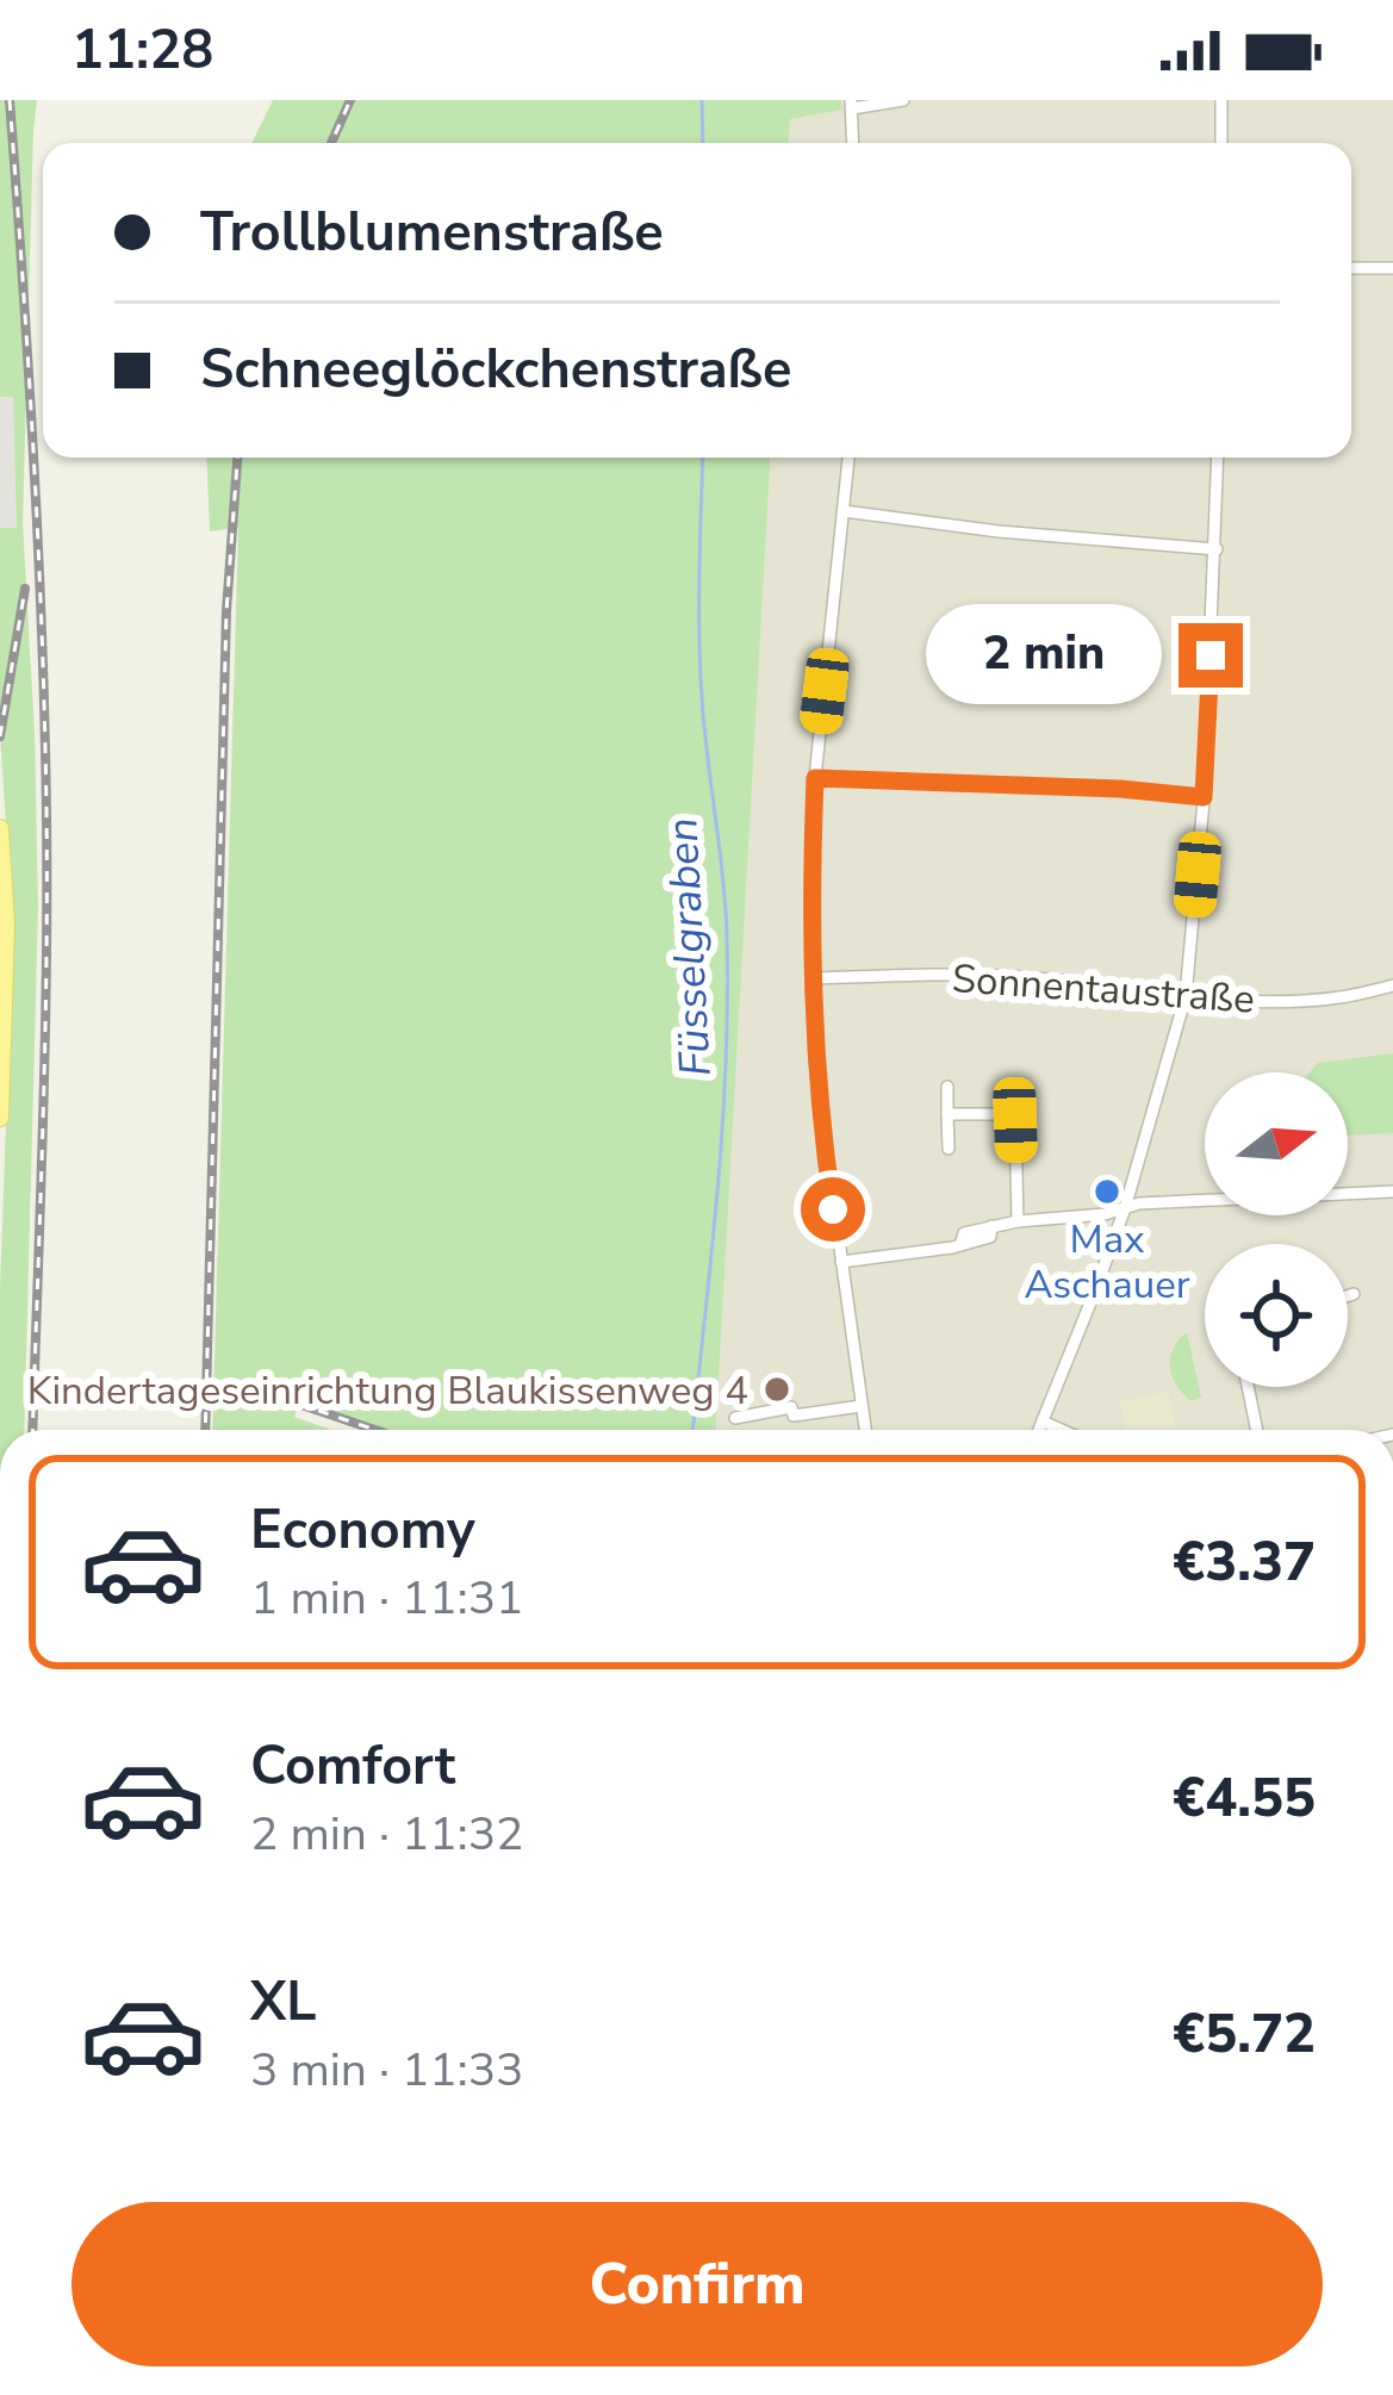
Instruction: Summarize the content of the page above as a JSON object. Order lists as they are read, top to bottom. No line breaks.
{"streets":{"street":["Sonnentaustraße"]},"water":["Füsselgraben"],"places":["Max Aschauer","Kindertageseinrichtung Blaukissenweg 4"],"north":"right","page":{"status":"11:28","banner":["Trollblumenstraße","Schneeglöckchenstraße"],"bubble":"2 min","list":[{"name":"Economy","note":"1 min · 11:31","value":"€3.37"},{"name":"Comfort","note":"2 min · 11:32","value":"€4.55"},{"name":"XL","note":"3 min · 11:33","value":"€5.72"}],"buttons":"Confirm"}}
